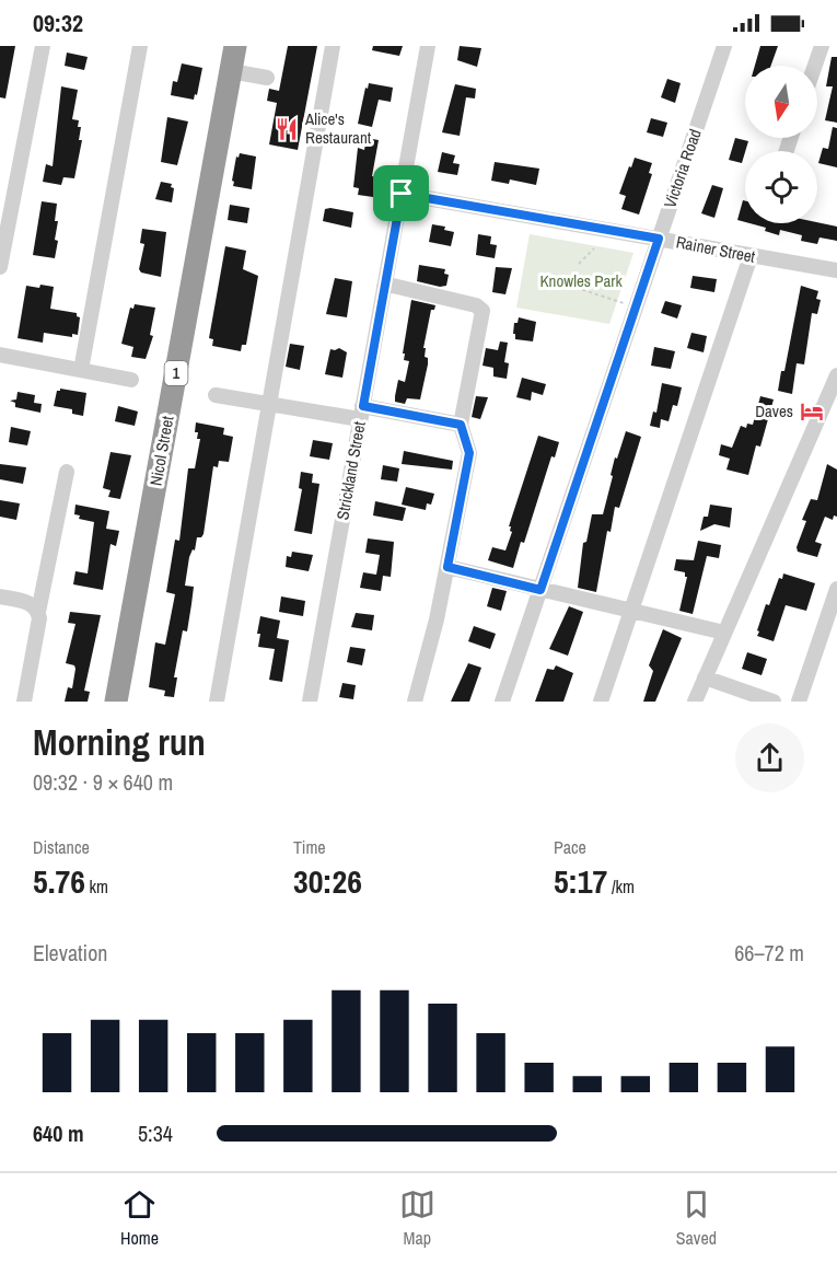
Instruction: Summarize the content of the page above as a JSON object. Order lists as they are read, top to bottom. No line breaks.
{"streets":{"highway":["1","Nicol Street"],"street":["Victoria Road","Rainer Street","Strickland Street"]},"crossings":[["Victoria Road","Rainer Street"],["Rainer Street","Strickland Street"]],"parks":["Knowles Park"],"places":{"restaurant":["Alice's Restaurant"],"hotel":["Daves"]},"north":"bottom","page":{"status":"09:32","heading":["Morning run","09:32 · 9 × 640 m"],"stats":[["Distance","5.76 km"],["Time","30:26"],["Pace","5:17 /km"]],"chart":["Elevation","66–72 m"],"list":[{"name":"640 m","note":"5:34"}],"tabs":["Home","Map","Saved"]}}
